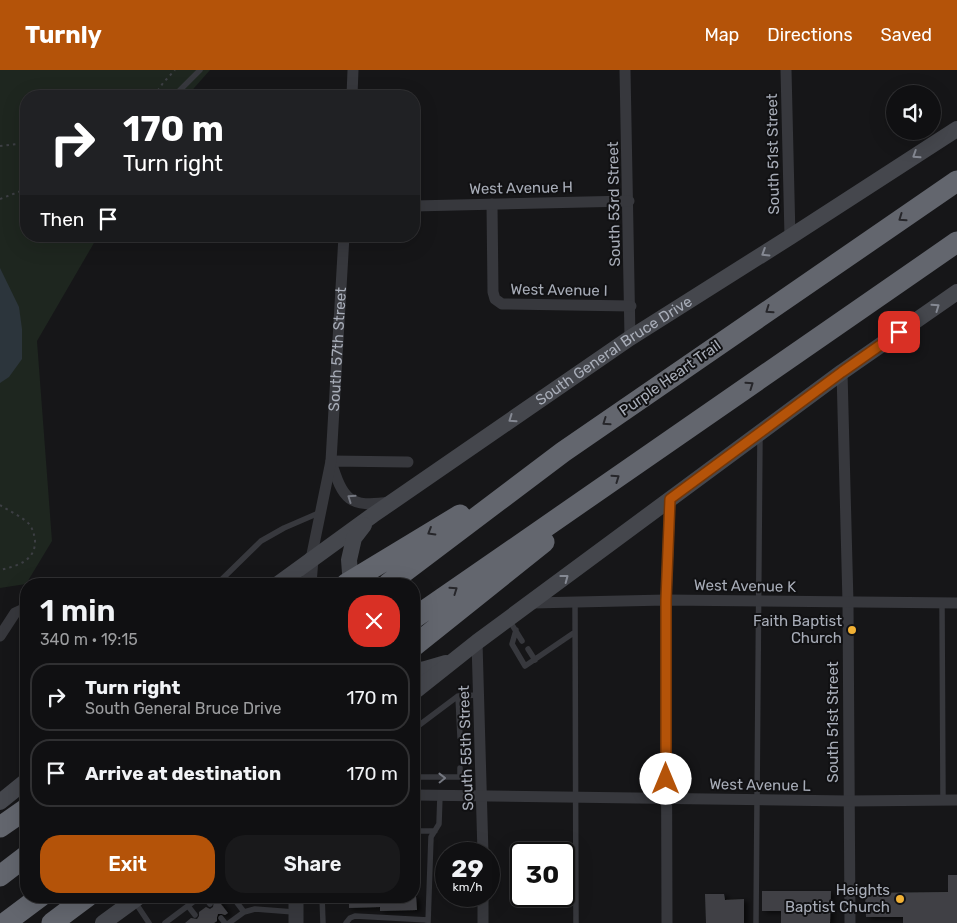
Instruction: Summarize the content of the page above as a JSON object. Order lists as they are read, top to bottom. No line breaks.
{"streets":{"highway":["Purple Heart Trail"],"main road":["South General Bruce Drive"],"street":["South 51st Street","West Avenue H","South 53rd Street","West Avenue I","South 57th Street","West Avenue K","South 55th Street","West Avenue L"]},"crossings":[["South 51st Street","South General Bruce Drive"],["South 51st Street","West Avenue K"],["South 51st Street","West Avenue L"],["West Avenue H","South 53rd Street"],["West Avenue H","West Avenue I"],["South 53rd Street","West Avenue I"],["South 53rd Street","South General Bruce Drive"],["South 57th Street","South General Bruce Drive"],["South 55th Street","West Avenue L"]],"one_way":["South General Bruce Drive"],"places":["Faith Baptist Church","Heights Baptist Church"],"page":{"header":"Turnly","nav":["Map","Directions","Saved"],"turn":["170 m","Turn right"],"then":"Then","heading":["1 min","340 m · 19:15"],"list":[{"name":"Turn right","note":"South General Bruce Drive","value":"170 m"},{"name":"Arrive at destination","value":"170 m"}],"buttons":["Exit","Share"],"speed":"29 km/h","limit":"30"}}
